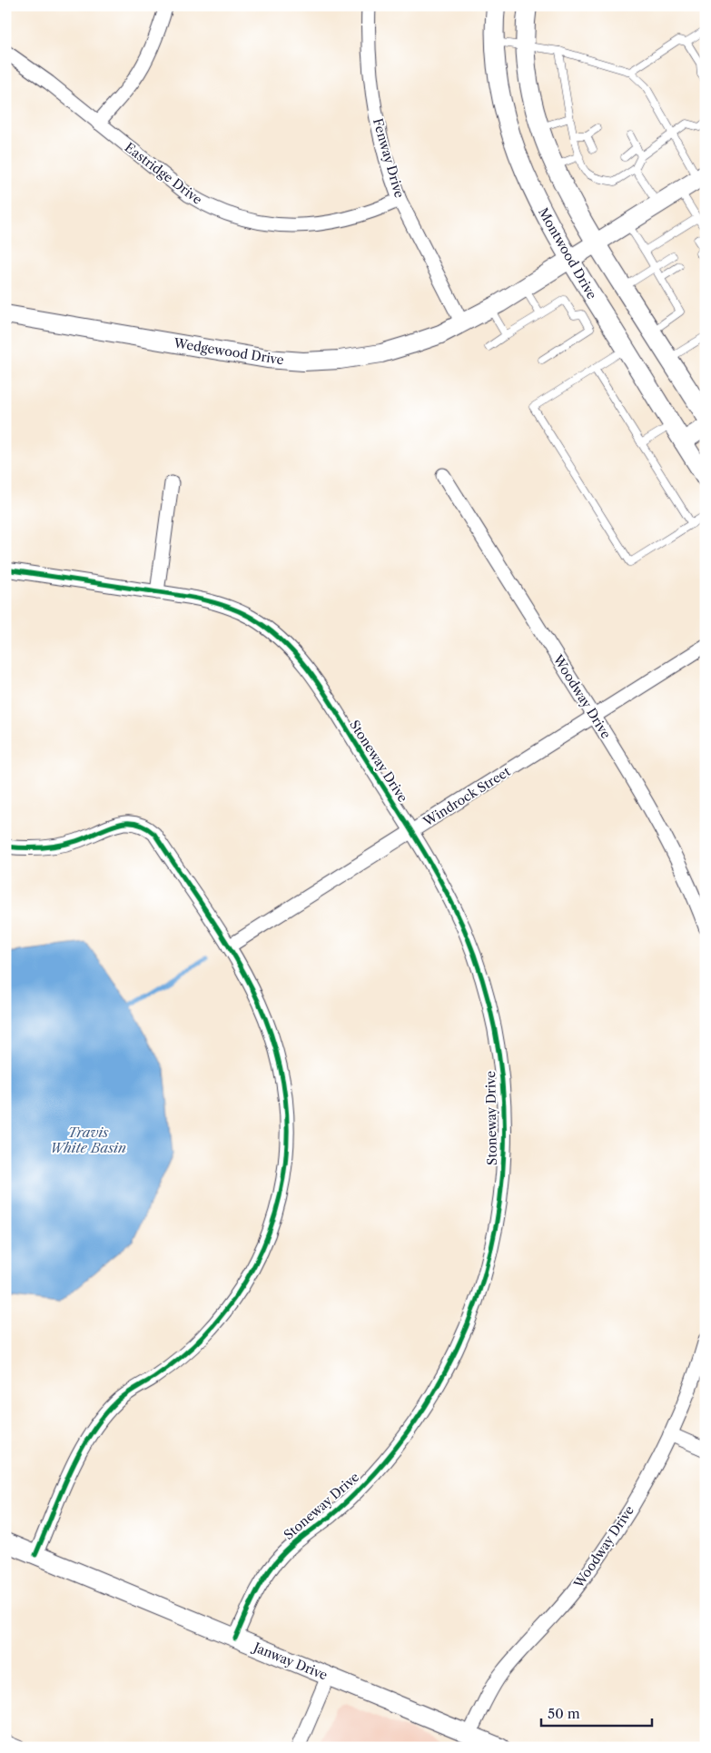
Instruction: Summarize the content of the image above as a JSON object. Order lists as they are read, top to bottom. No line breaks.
{"streets":{"street":["Fenway Drive","Eastridge Drive","Montwood Drive","Wedgewood Drive","Woodway Drive","Stoneway Drive","Windrock Street","Janway Drive"]},"crossings":[["Fenway Drive","Eastridge Drive"],["Fenway Drive","Wedgewood Drive"],["Montwood Drive","Wedgewood Drive"],["Woodway Drive","Windrock Street"],["Woodway Drive","Janway Drive"],["Stoneway Drive","Windrock Street"],["Stoneway Drive","Janway Drive"]],"water":["Travis White Basin"],"scale_bar":"50 m"}
